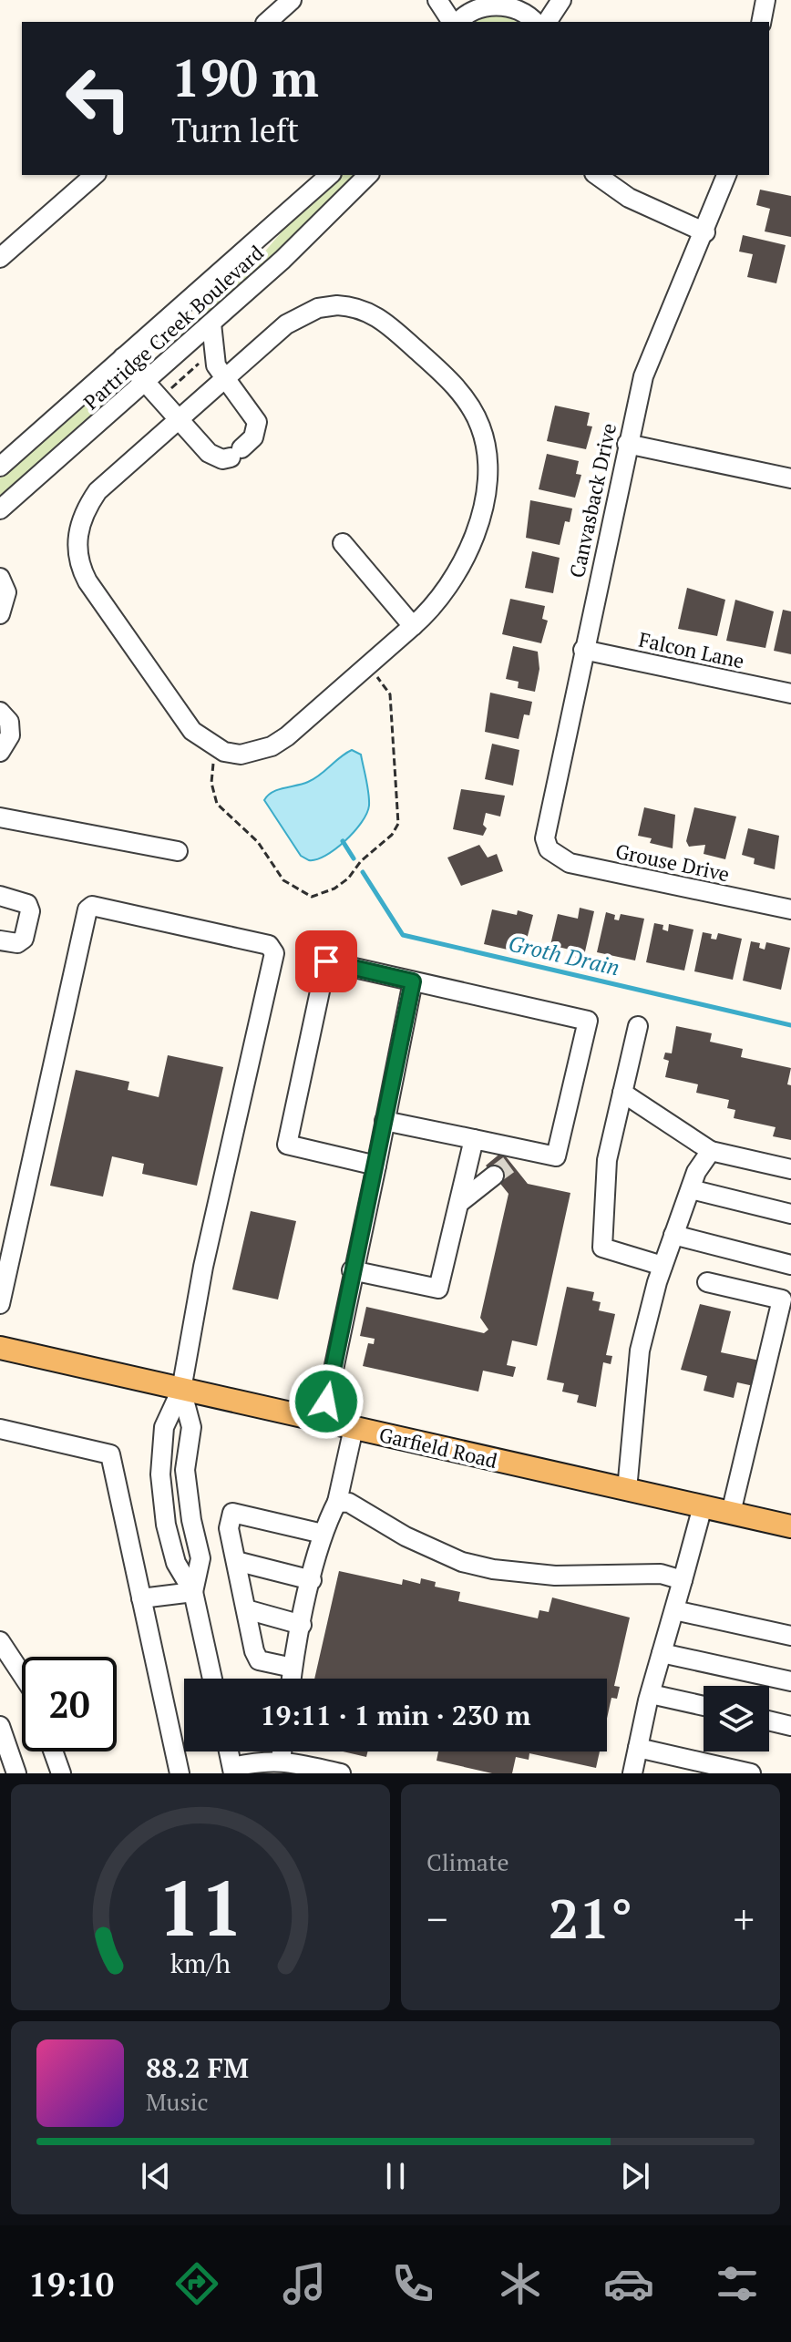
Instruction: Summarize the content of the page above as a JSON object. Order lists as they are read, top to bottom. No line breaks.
{"streets":{"main road":["Garfield Road"],"street":["Partridge Creek Boulevard","Canvasback Drive","Falcon Lane","Grouse Drive"]},"crossings":[["Canvasback Drive","Falcon Lane"],["Canvasback Drive","Grouse Drive"]],"water":["Groth Drain"],"page":{"turn":["190 m","Turn left"],"limit":"20","trip":"19:11 · 1 min · 230 m","tile":"Climate","heat":["−","21°","+"],"song":["88.2 FM","Music"],"tabs":"19:10","gauge":["11","km/h"]}}
